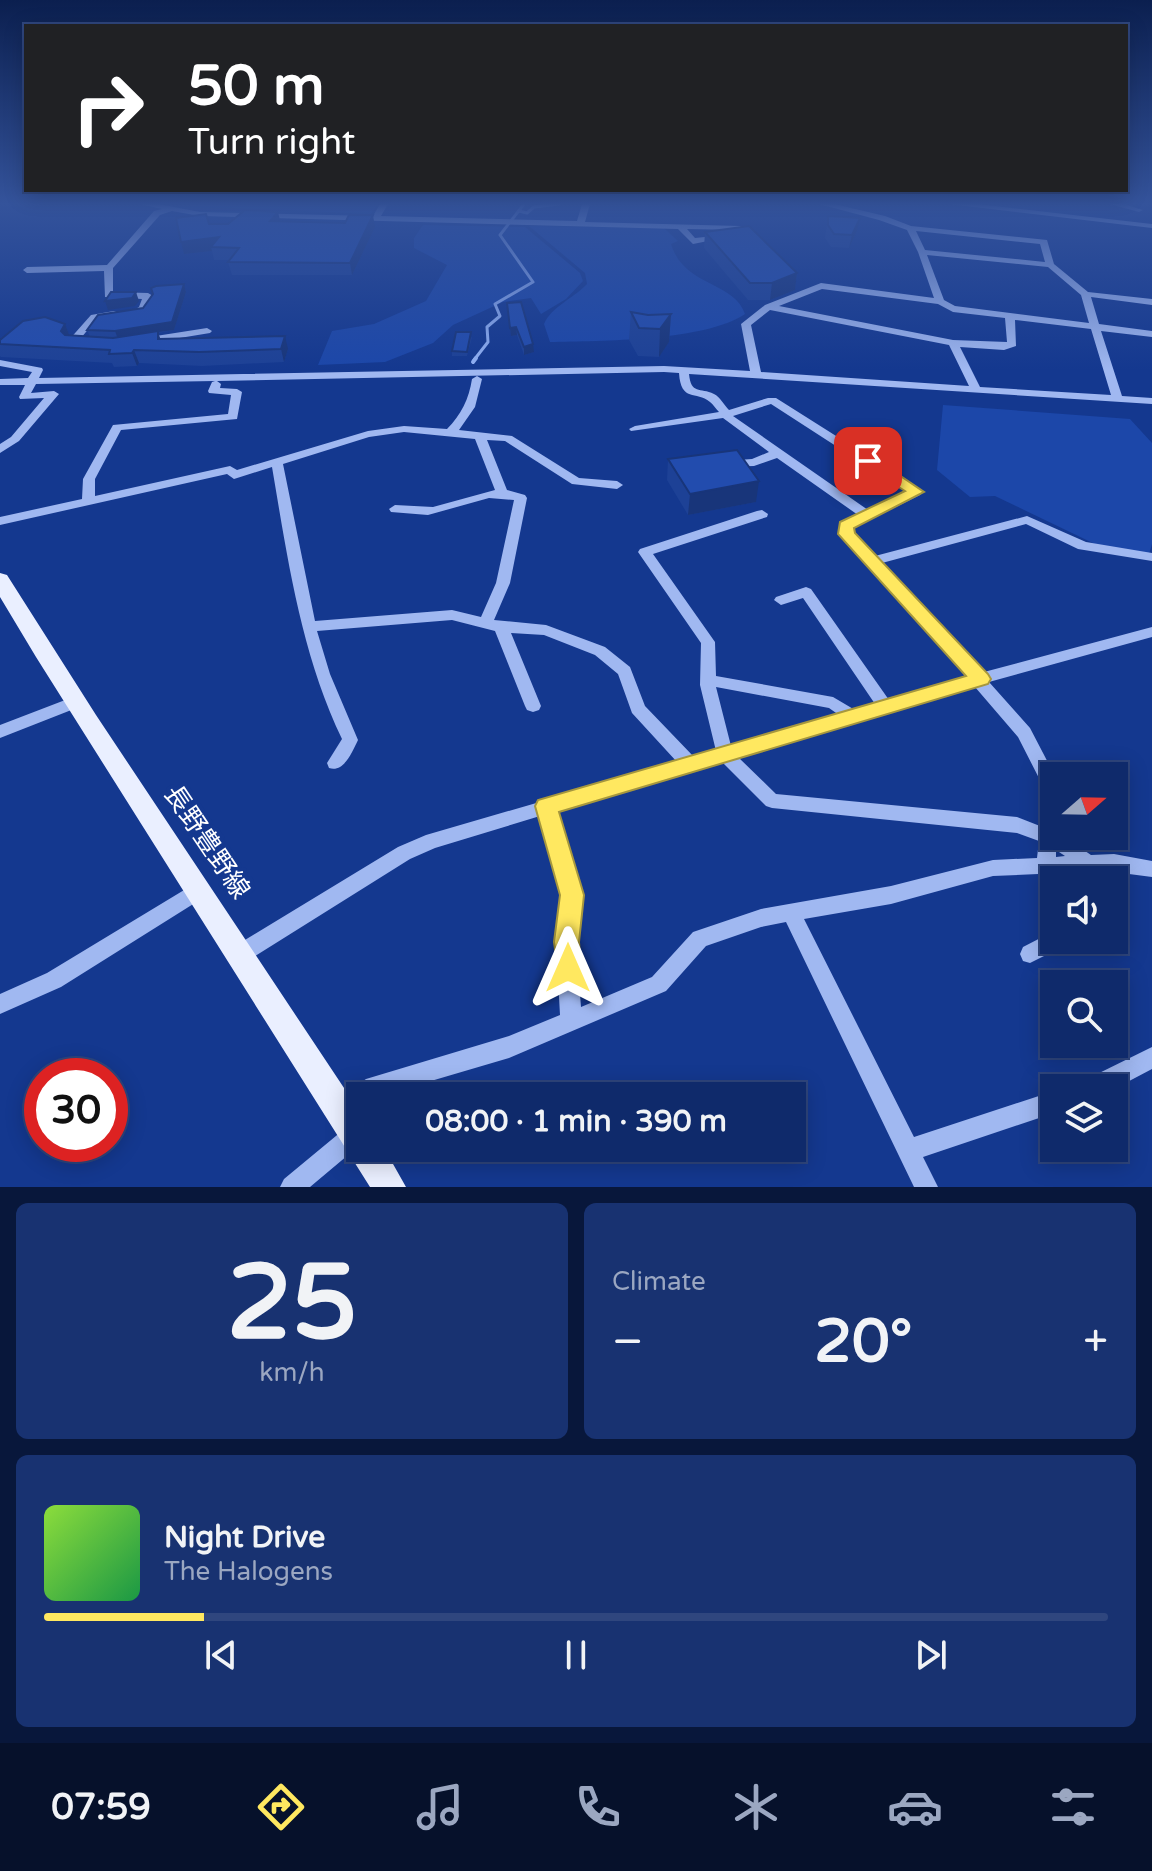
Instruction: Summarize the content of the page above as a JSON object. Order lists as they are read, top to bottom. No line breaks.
{"streets":{"main road":["長野豊野線"]},"north":"right","page":{"turn":["50 m","Turn right"],"limit":"30","trip":"08:00 · 1 min · 390 m","tile":[["25","km/h"],"Climate"],"heat":["−","20°","+"],"song":["Night Drive","The Halogens"],"tabs":"07:59"}}
